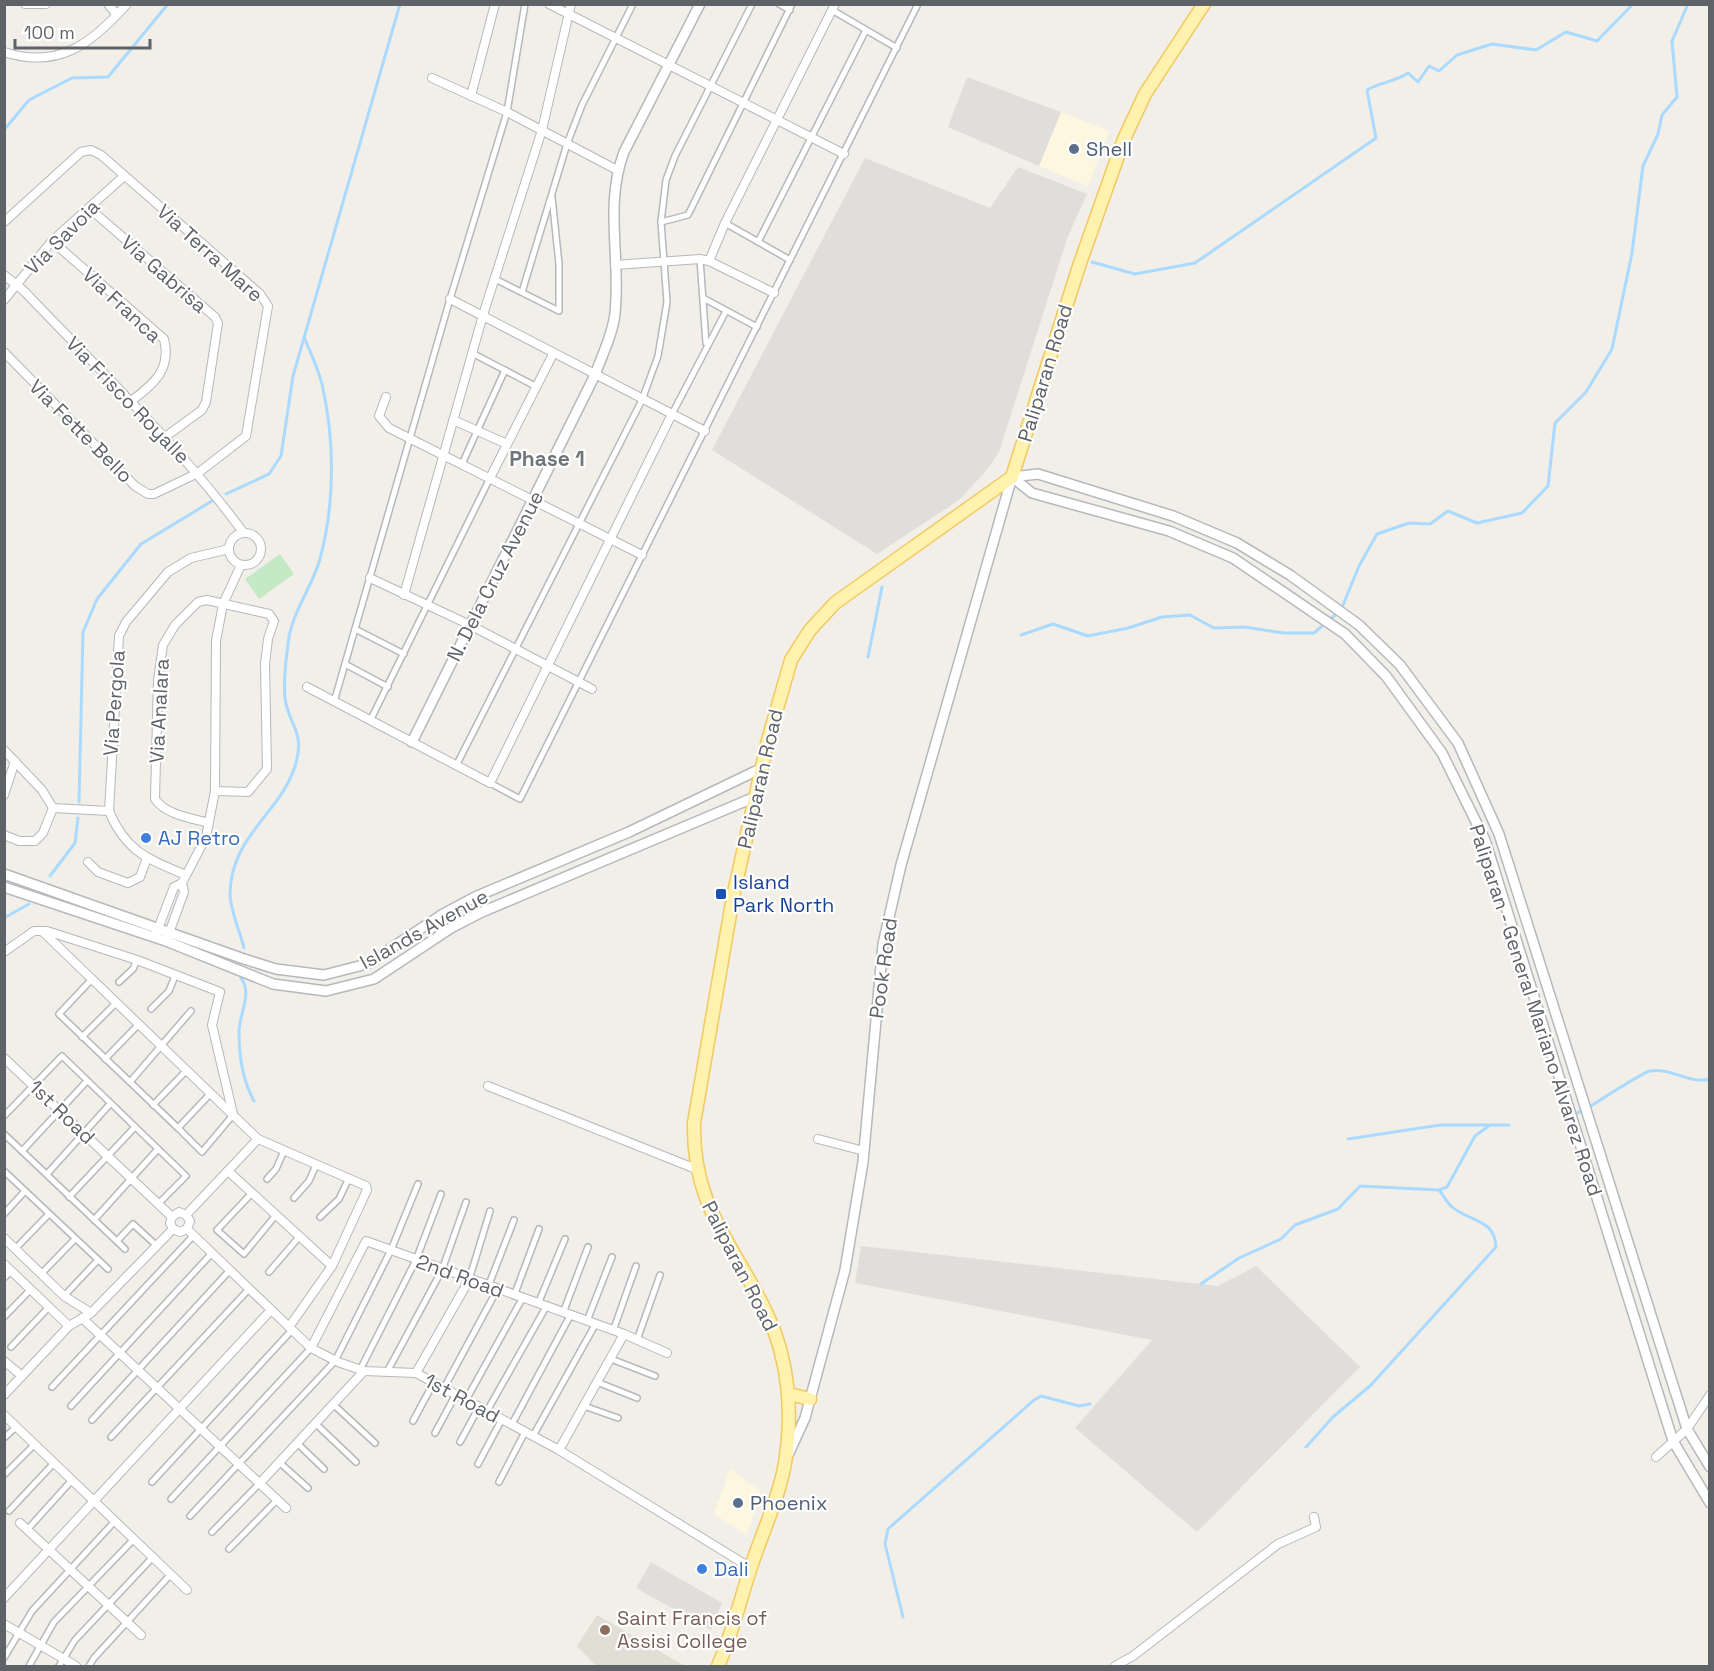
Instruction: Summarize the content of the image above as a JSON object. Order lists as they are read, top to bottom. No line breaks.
{"streets":{"main road":["Paliparan Road"],"street":["Via Savoia","Via Terra Mare","Via Gabrisa","Via Franca","Via Frisco Royalle","Via Fette Bello","N. Dela Cruz Avenue","Via Pergola","Via Analara","Islands Avenue","Pook Road","Paliparan - General Mariano Alvarez Road","1st Road","2nd Road"]},"crossings":[["Via Savoia","Via Terra Mare"],["Via Savoia","Via Gabrisa"],["Via Savoia","Via Franca"],["Via Savoia","Via Frisco Royalle"],["Via Terra Mare","Via Frisco Royalle"],["Via Terra Mare","Via Fette Bello"],["Via Gabrisa","Via Frisco Royalle"],["Via Franca","Via Frisco Royalle"],["Paliparan Road","Islands Avenue"],["Paliparan Road","Pook Road"],["Paliparan Road","Paliparan - General Mariano Alvarez Road"],["Paliparan Road","1st Road"],["Via Frisco Royalle","Via Fette Bello"],["Via Frisco Royalle","Via Pergola"],["Pook Road","Paliparan - General Mariano Alvarez Road"],["1st Road","2nd Road"]],"districts":["Phase 1"],"places":{"other":["Shell","AJ Retro","Phoenix","Dali","Saint Francis of Assisi College"],"transit":["Island Park North"]},"scale_bar":"100 m"}
